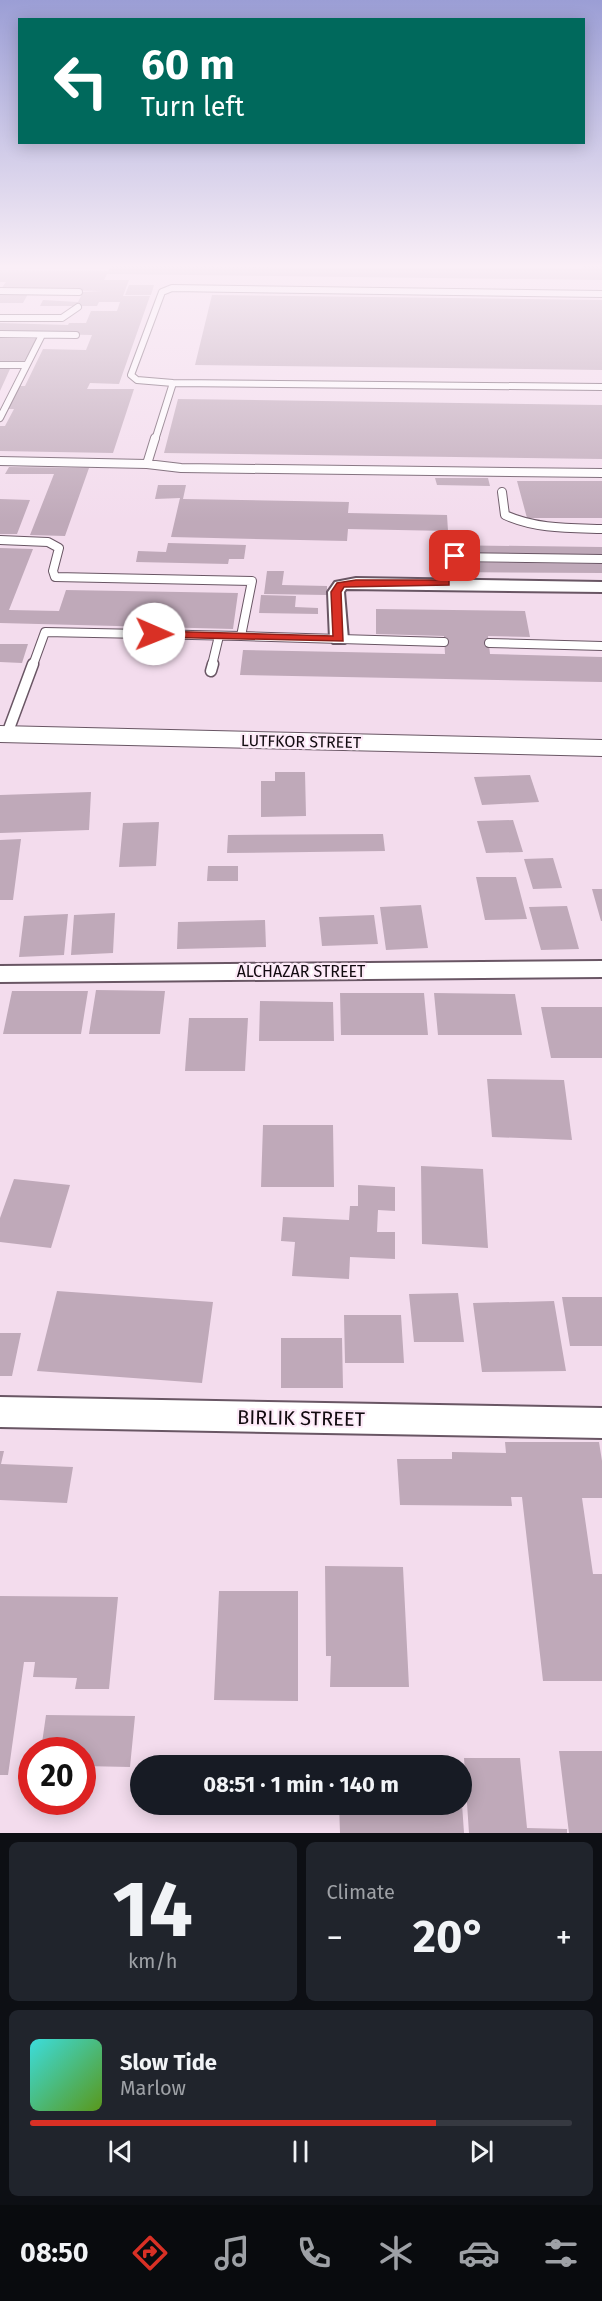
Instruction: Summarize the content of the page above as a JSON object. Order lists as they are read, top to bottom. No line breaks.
{"streets":{"main road":["LUTFKOR STREET"],"street":["ALCHAZAR STREET","BIRLIK STREET"]},"page":{"turn":["60 m","Turn left"],"limit":"20","trip":"08:51 · 1 min · 140 m","tile":[["14","km/h"],"Climate"],"heat":["−","20°","+"],"song":["Slow Tide","Marlow"],"tabs":"08:50"}}
